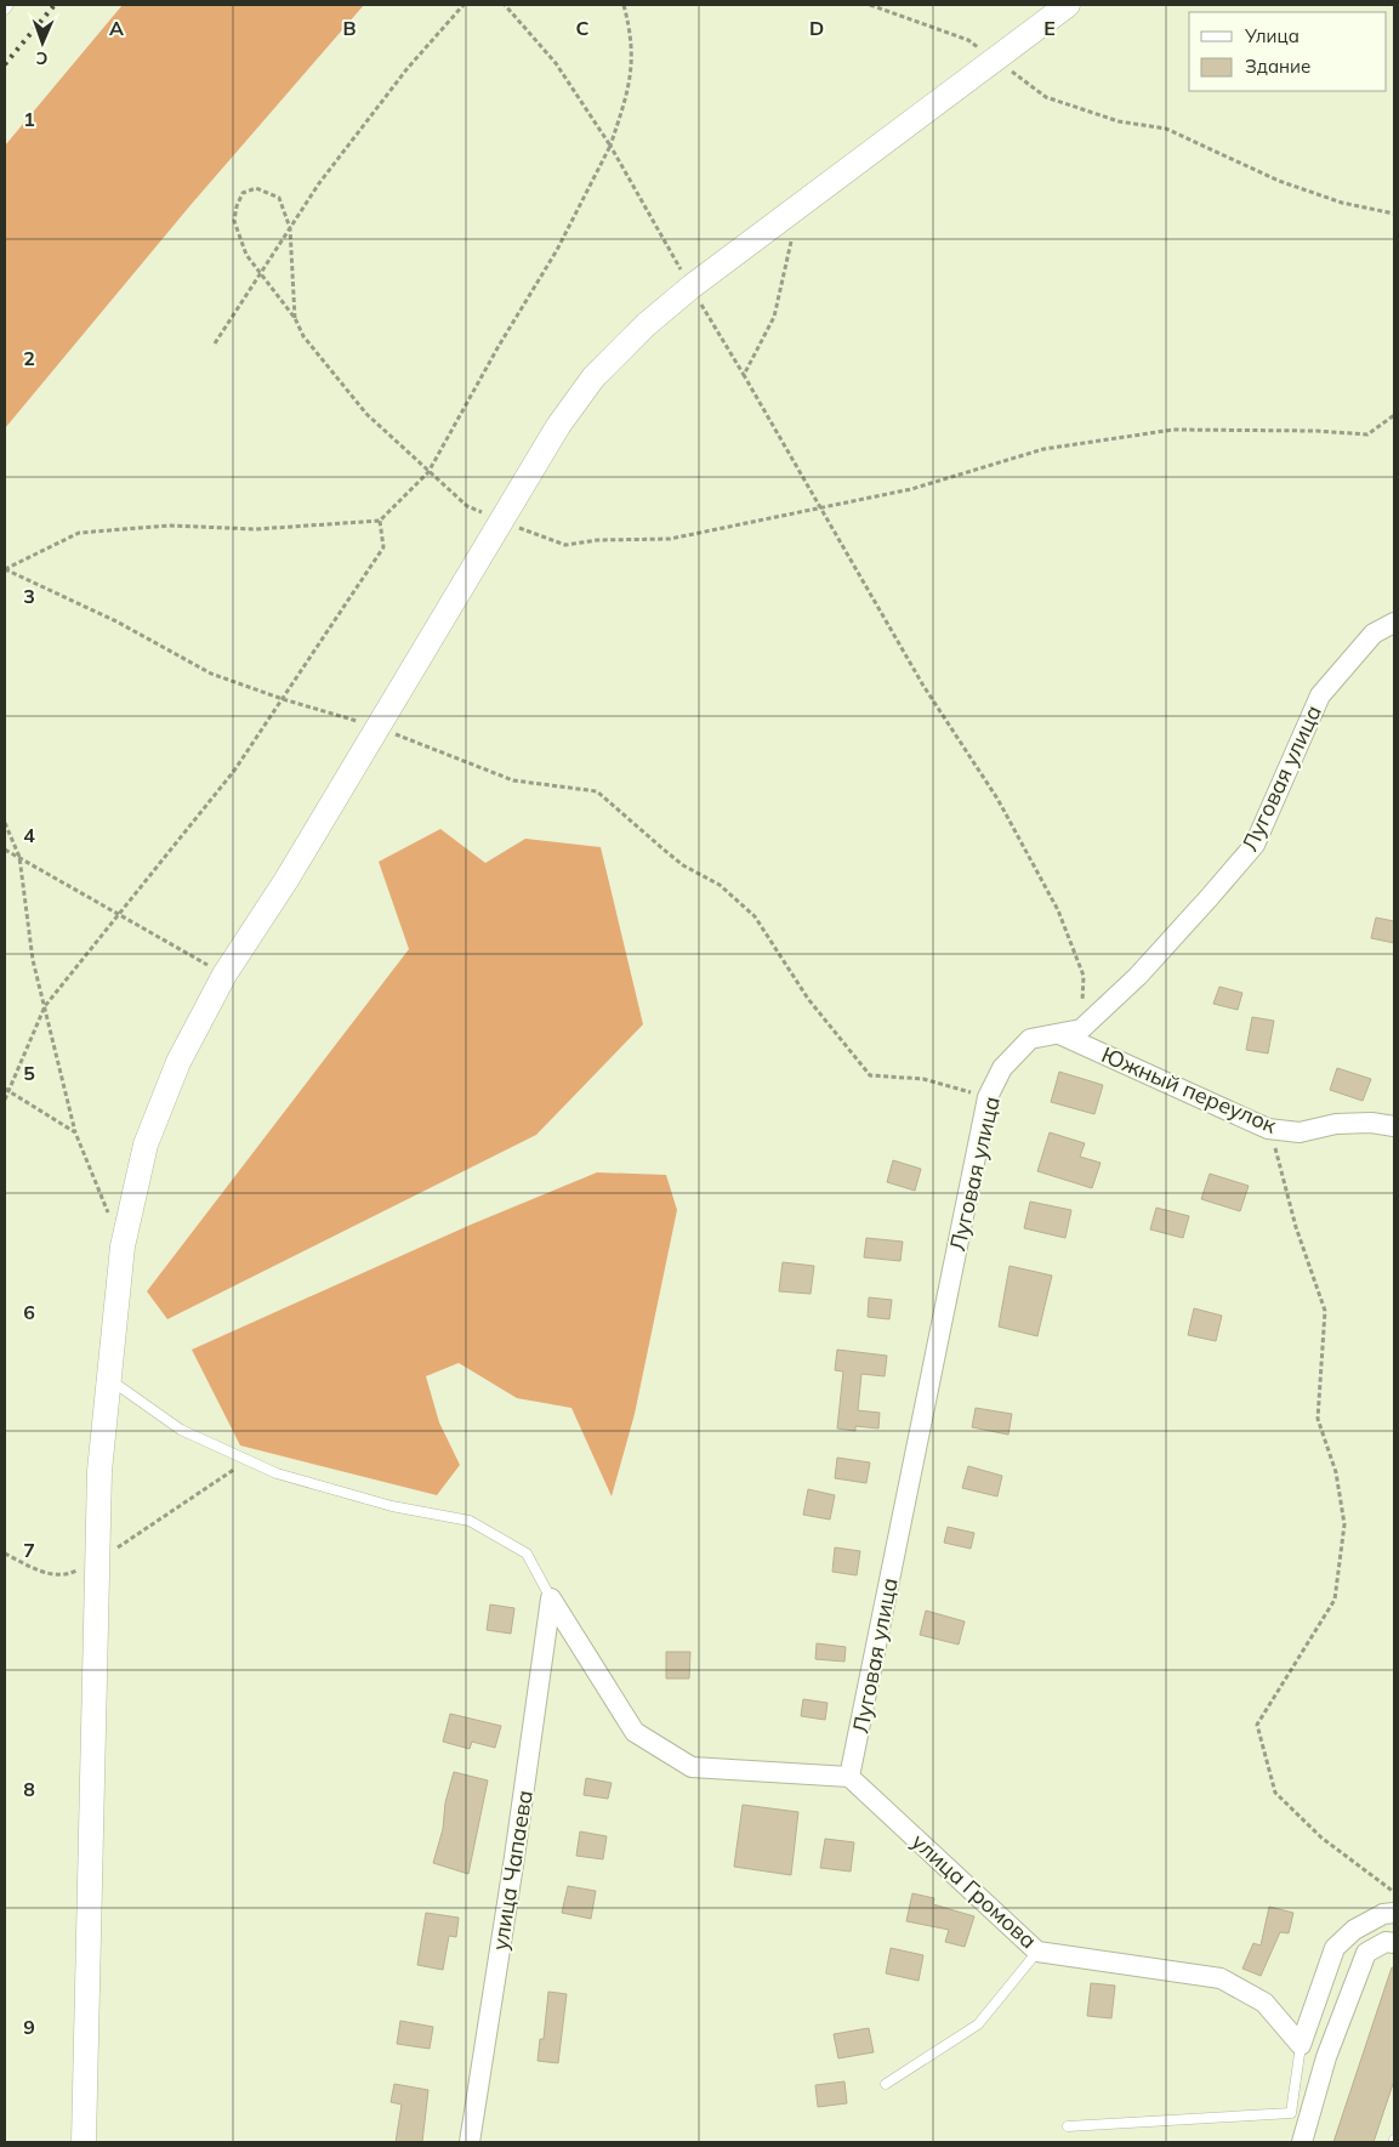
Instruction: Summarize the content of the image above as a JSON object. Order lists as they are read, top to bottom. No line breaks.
{"streets":{"street":["Луговая улица","Южный переулок","улица Чапаева","улица Громова"]},"crossings":[["Луговая улица","Южный переулок"],["Луговая улица","улица Громова"]],"legend":["Улица","Здание"],"north":"bottom","grid":{"columns":["A","B","C","D","E"],"rows":["1","2","3","4","5","6","7","8","9"]}}
